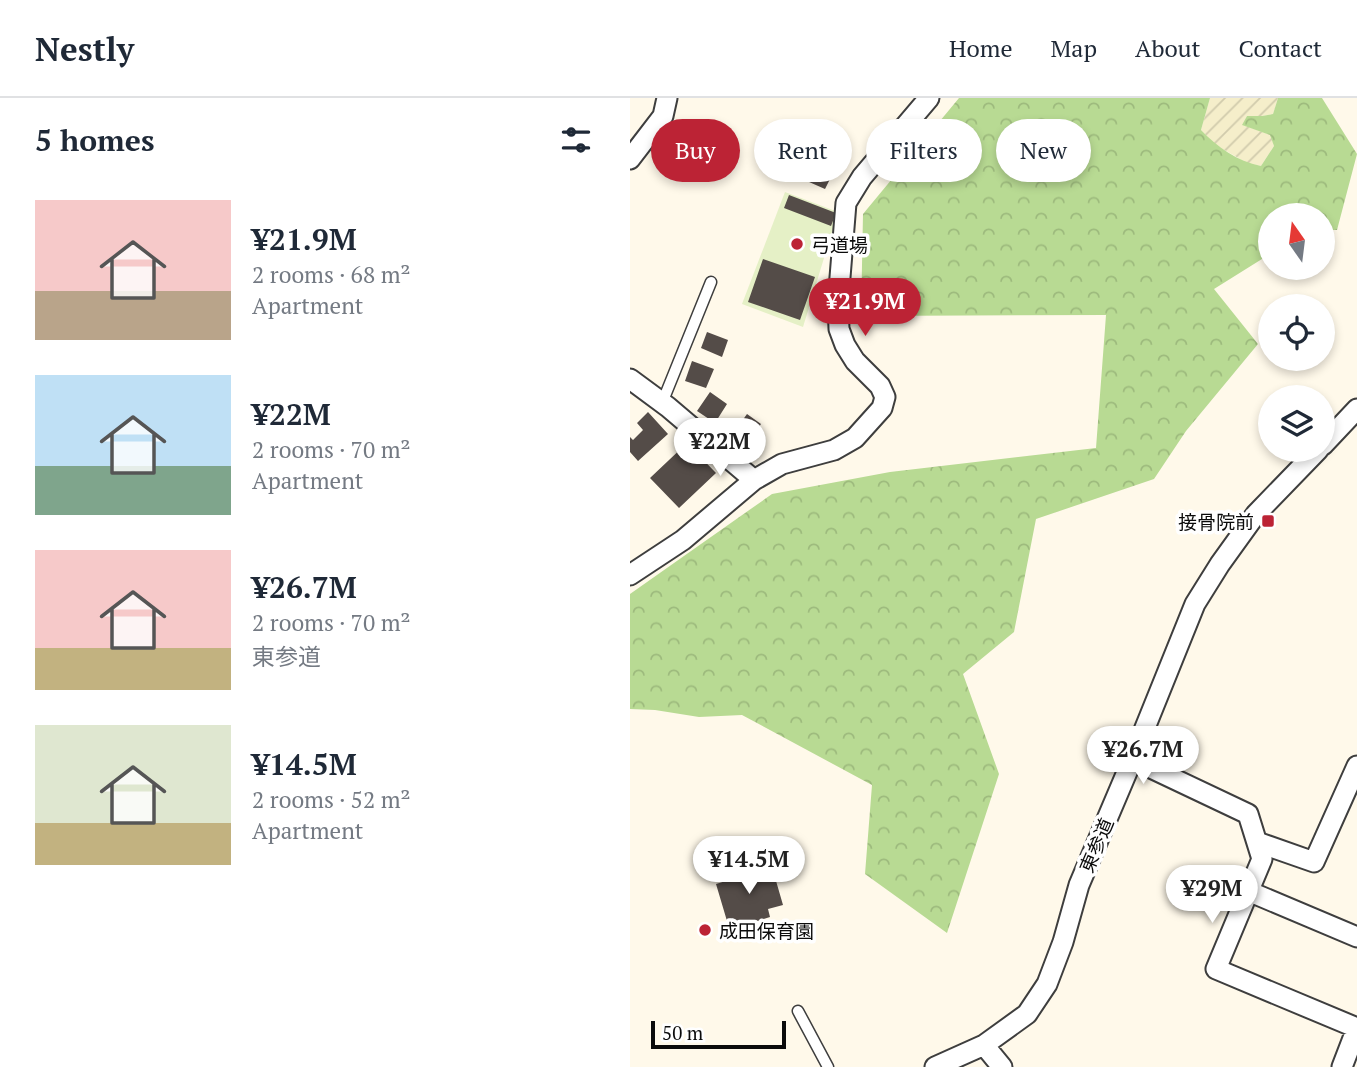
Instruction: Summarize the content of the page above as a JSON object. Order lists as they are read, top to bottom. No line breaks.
{"streets":{"street":["東参道"]},"places":{"other":["弓道場","成田保育園"],"transit":["接骨院前"]},"scale_bar":"50 m","north":"top","page":{"header":"Nestly","nav":["Home","Map","About","Contact"],"heading":"5 homes","chip":["Buy","Rent","Filters","New"],"list":[{"name":"¥21.9M","note":"2 rooms · 68 m² · Apartment"},{"name":"¥22M","note":"2 rooms · 70 m² · Apartment"},{"name":"¥26.7M","note":"2 rooms · 70 m² · 東参道"},{"name":"¥14.5M","note":"2 rooms · 52 m² · Apartment"}],"price":["¥21.9M","¥22M","¥26.7M","¥14.5M","¥29M"],"scale":"50 m"}}
